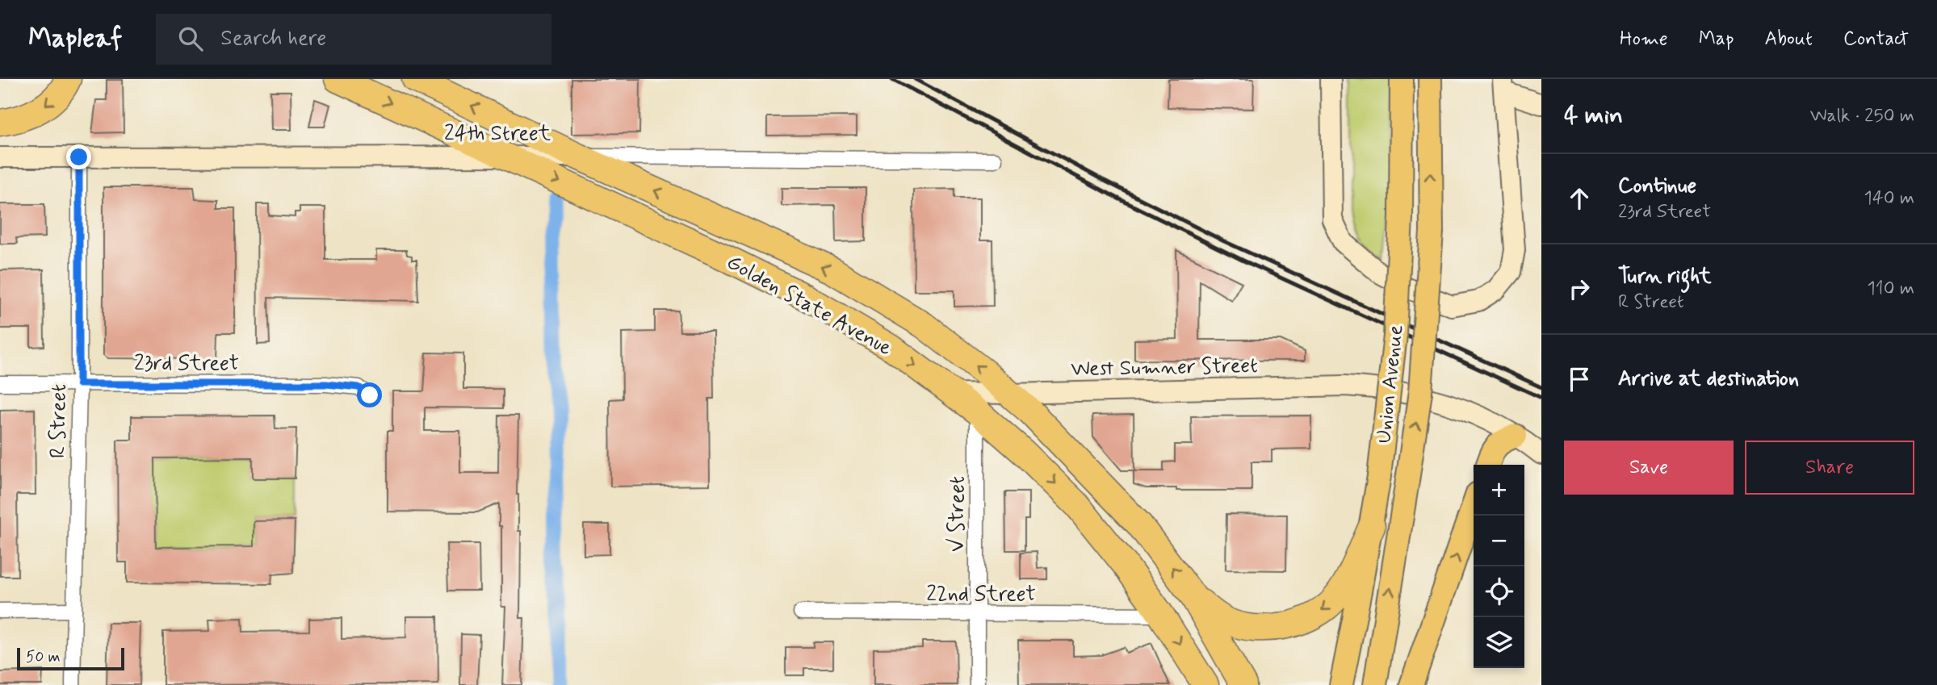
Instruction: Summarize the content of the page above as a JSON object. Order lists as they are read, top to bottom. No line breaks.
{"streets":{"highway":["Golden State Avenue"],"main road":["Union Avenue"],"street":["24th Street","23rd Street","West Sumner Street","R Street","V Street","22nd Street"]},"crossings":[["24th Street","Golden State Avenue"],["24th Street","R Street"],["Golden State Avenue","West Sumner Street"],["Golden State Avenue","V Street"],["Golden State Avenue","22nd Street"],["23rd Street","R Street"],["V Street","22nd Street"]],"scale_bar":"50 m","page":{"header":"Mapleaf","search":"Search here","nav":["Home","Map","About","Contact"],"heading":["4 min","Walk · 250 m"],"list":[["Continue","23rd Street","140 m"],["Turn right","R Street","110 m"],"Arrive at destination"],"buttons":["Save","Share"],"map_buttons":["+","−"],"scale":"50 m"}}
